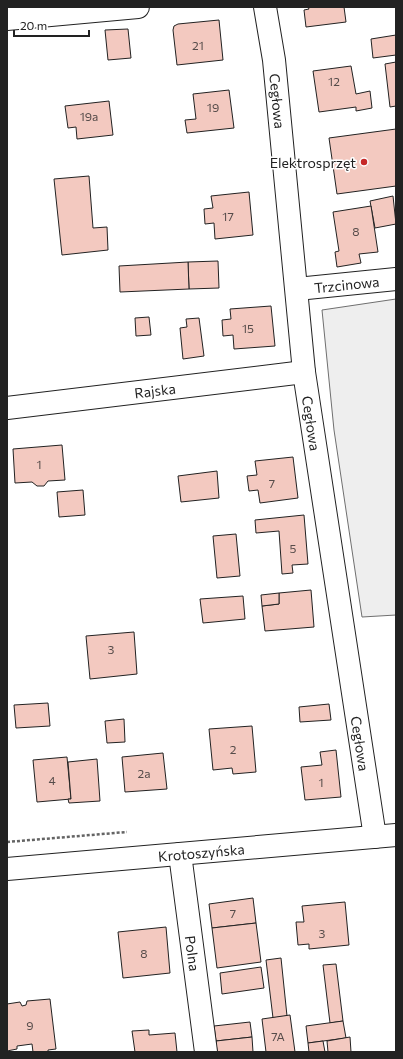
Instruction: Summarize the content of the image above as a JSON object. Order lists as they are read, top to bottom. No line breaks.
{"streets":{"street":["Cegłowa","Trzcinowa","Rajska","Krotoszyńska","Polna"]},"crossings":[["Cegłowa","Trzcinowa"],["Cegłowa","Rajska"],["Cegłowa","Krotoszyńska"],["Krotoszyńska","Polna"]],"places":["Elektrosprzęt"],"house_numbers":["21","12","19","19a","17","8","15","1","7","5","3","2","2a","4","1","7","3","8","9","7A"],"scale_bar":"20 m"}
